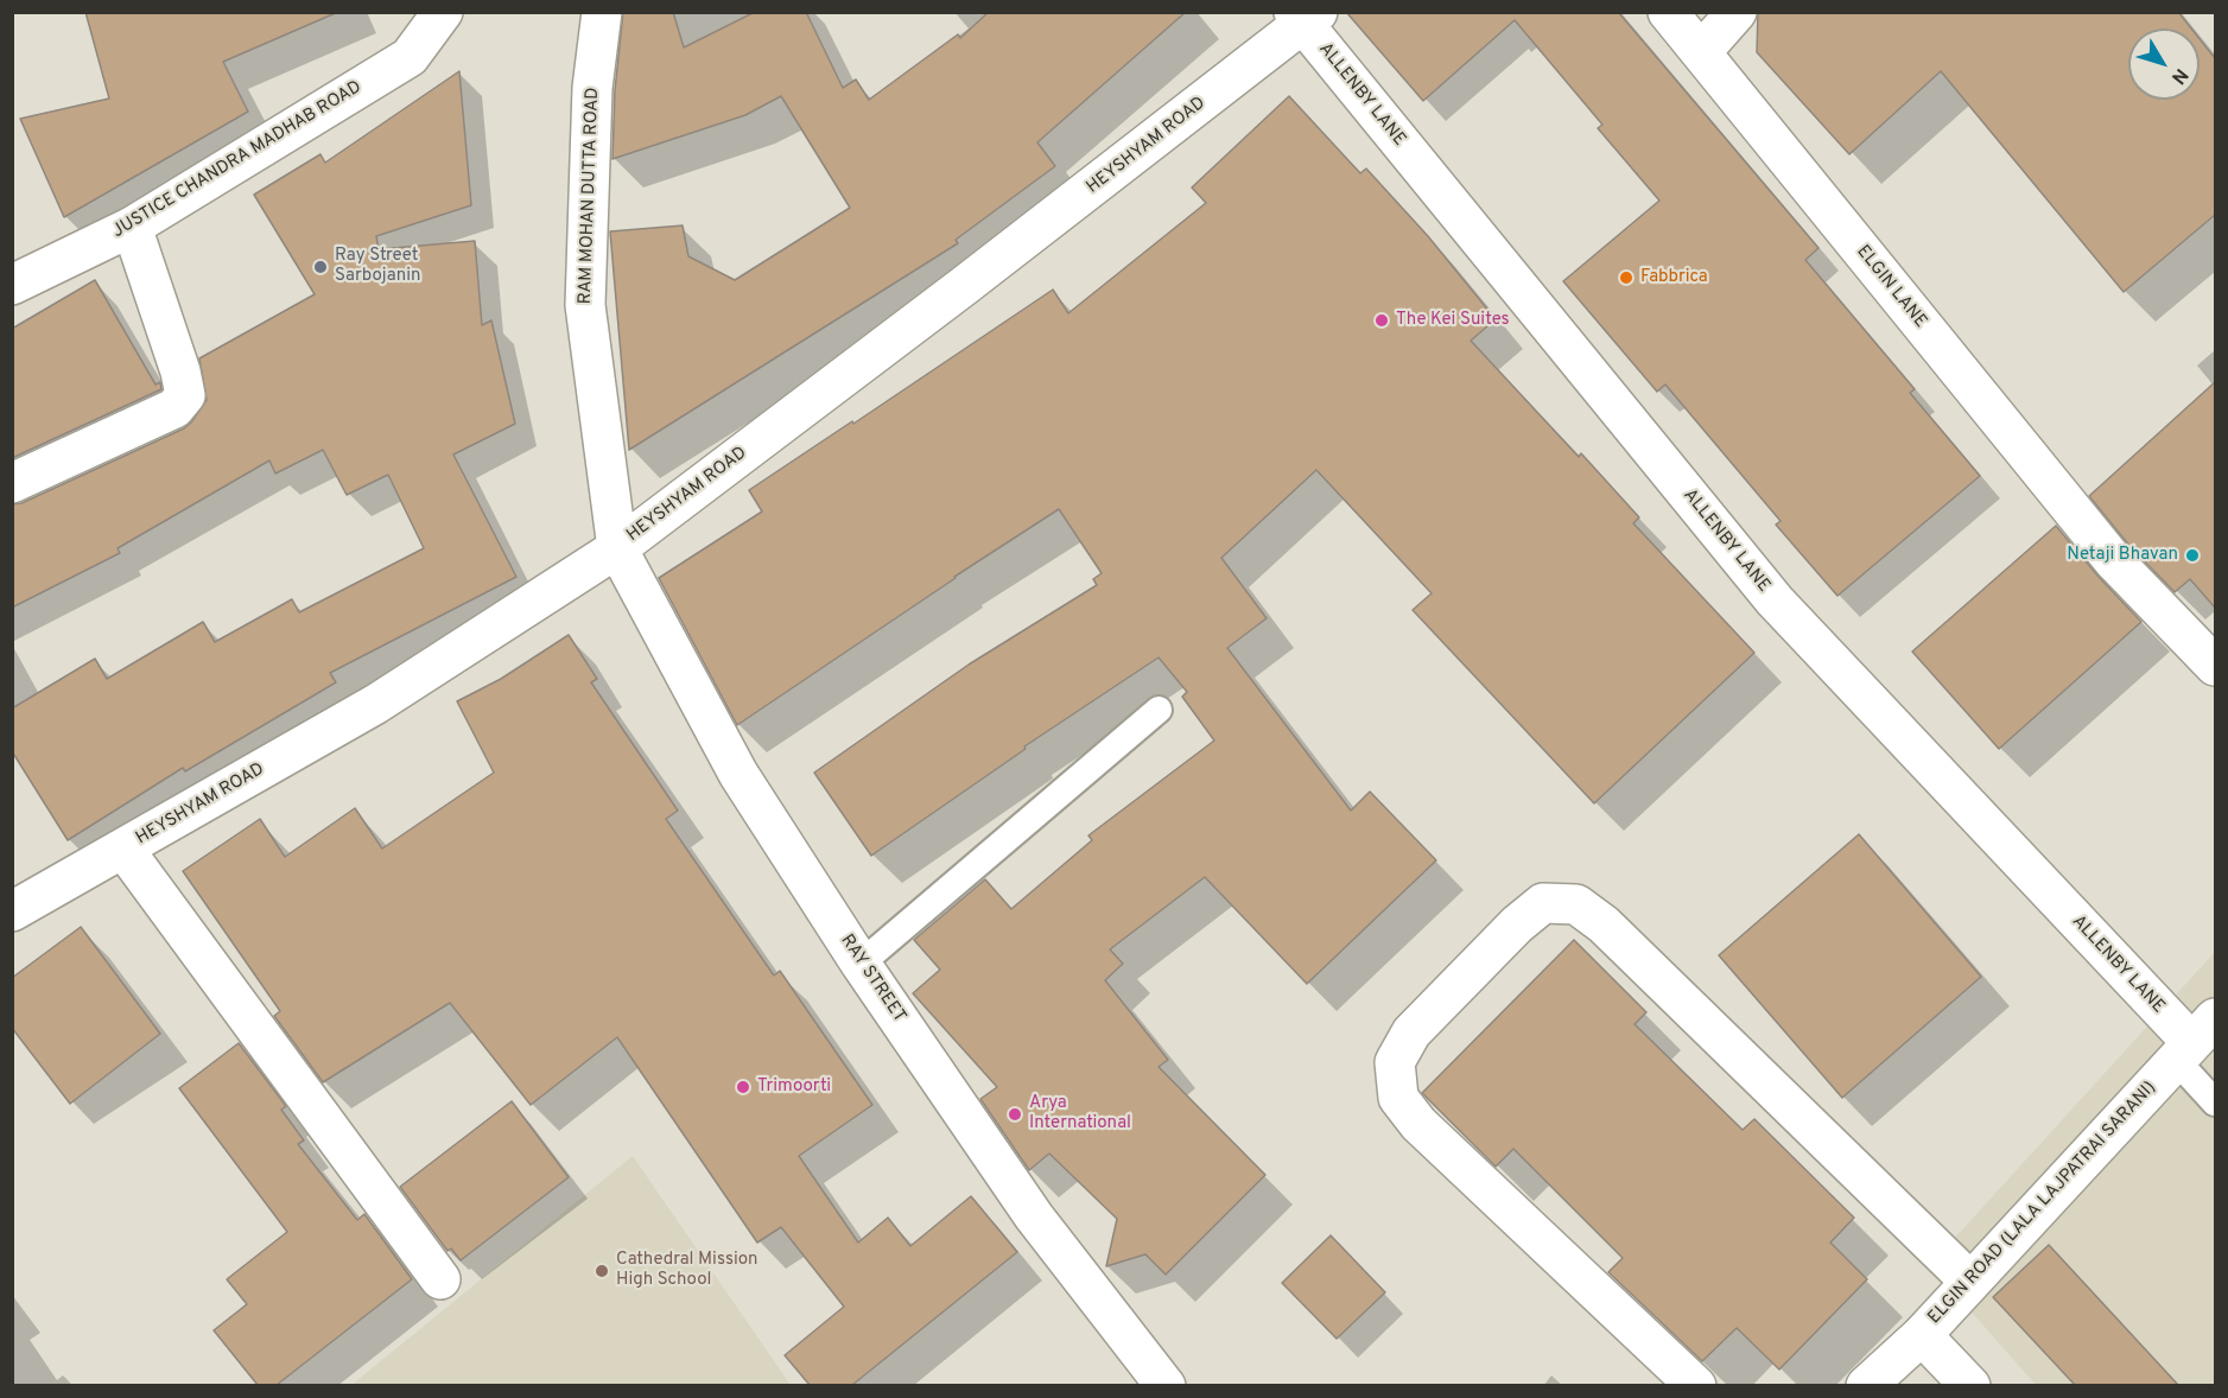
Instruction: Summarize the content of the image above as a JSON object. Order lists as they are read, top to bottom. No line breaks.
{"streets":{"street":["ALLENBY LANE","HEYSHYAM ROAD","JUSTICE CHANDRA MADHAB ROAD","RAM MOHAN DUTTA ROAD","ELGIN LANE","RAY STREET","ELGIN ROAD (LALA LAJPATRAI SARANI)"]},"crossings":[["ALLENBY LANE","HEYSHYAM ROAD"],["ALLENBY LANE","ELGIN ROAD (LALA LAJPATRAI SARANI)"],["HEYSHYAM ROAD","RAM MOHAN DUTTA ROAD"],["HEYSHYAM ROAD","RAY STREET"],["RAM MOHAN DUTTA ROAD","RAY STREET"]],"places":["Ray Street Sarbojanin","Fabbrica","The Kei Suites","Netaji Bhavan","Trimoorti","Arya International","Cathedral Mission High School"],"north":"bottom right"}
